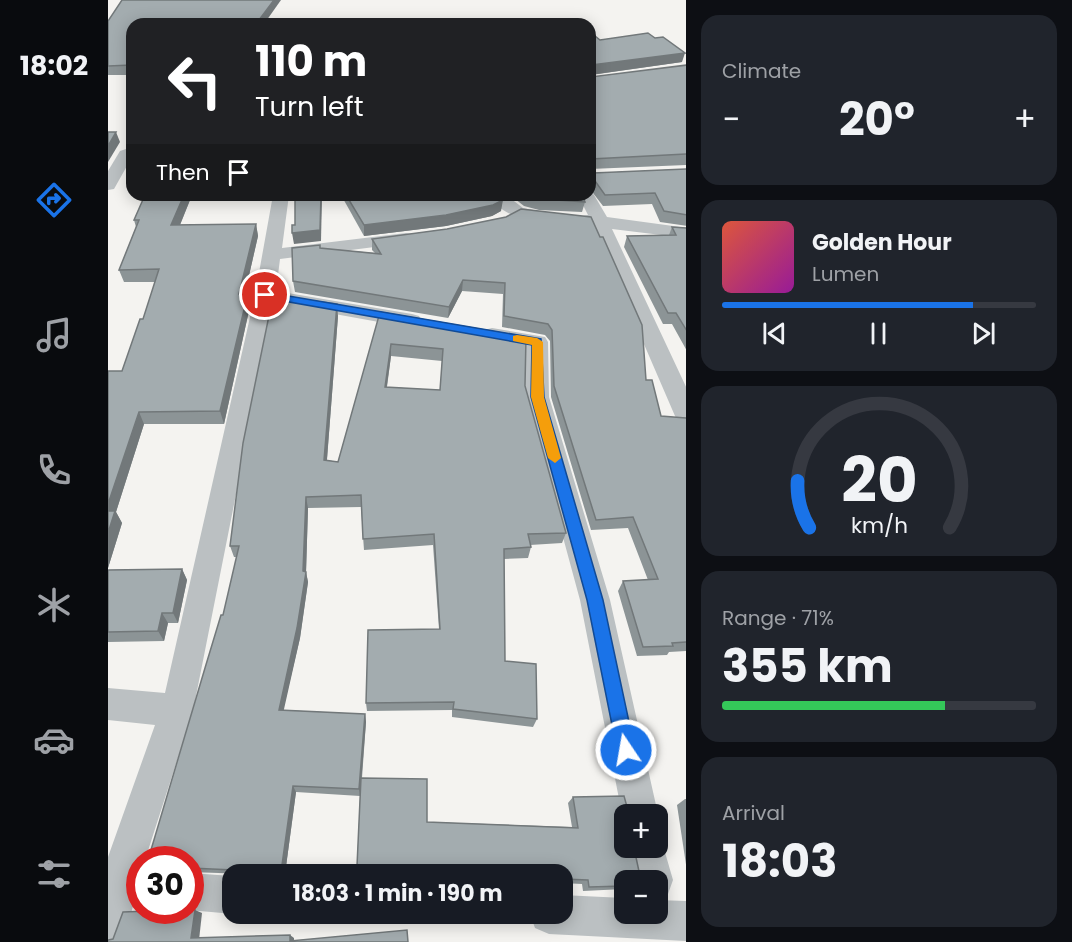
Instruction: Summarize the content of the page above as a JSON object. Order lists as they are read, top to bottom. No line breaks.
{"page":{"tabs":"18:02","tile":["Climate",["Range · 71%","355 km"],["Arrival","18:03"]],"turn":["110 m","Turn left"],"heat":["−","20°","+"],"then":"Then","song":["Golden Hour","Lumen"],"map_buttons":["+","−"],"limit":"30","trip":"18:03 · 1 min · 190 m","gauge":["20","km/h"]}}
